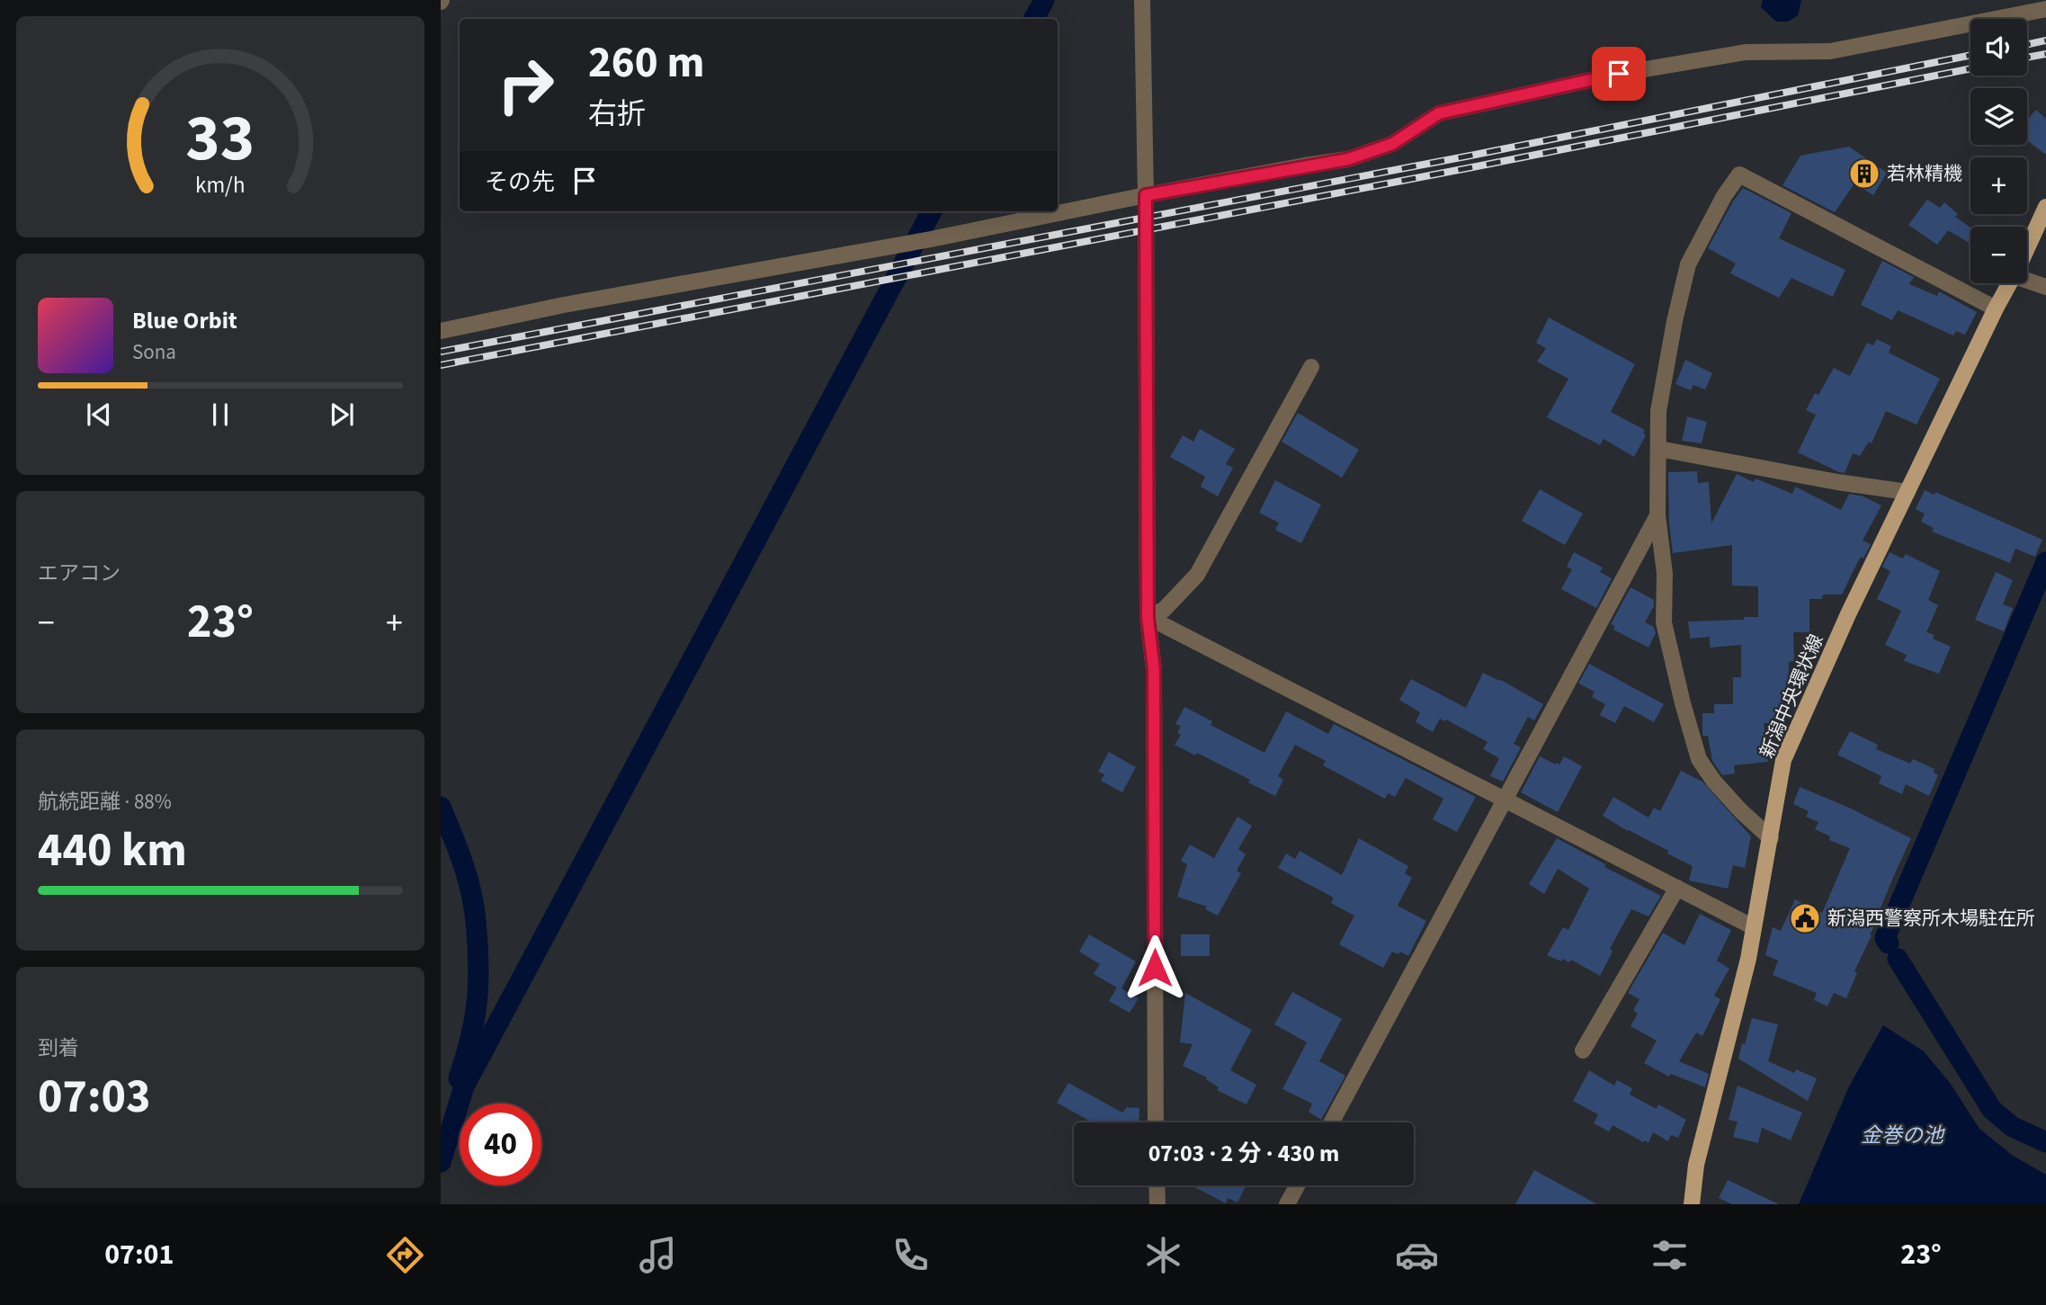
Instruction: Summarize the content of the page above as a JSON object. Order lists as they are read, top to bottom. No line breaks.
{"streets":{"main road":["新潟中央環状線"]},"water":["金巻の池"],"places":{"building":["若林精機"],"public building":["新潟西警察所木場駐在所"]},"page":{"map_buttons":["+","−"],"turn":["260 m","右折"],"then":"その先","song":["Blue Orbit","Sona"],"tile":["エアコン",["航続距離 · 88%","440 km"],["到着","07:03"]],"heat":["−","23°","+"],"limit":"40","trip":"07:03 · 2 分 · 430 m","tabs":["07:01","23°"],"gauge":["33","km/h"]}}
